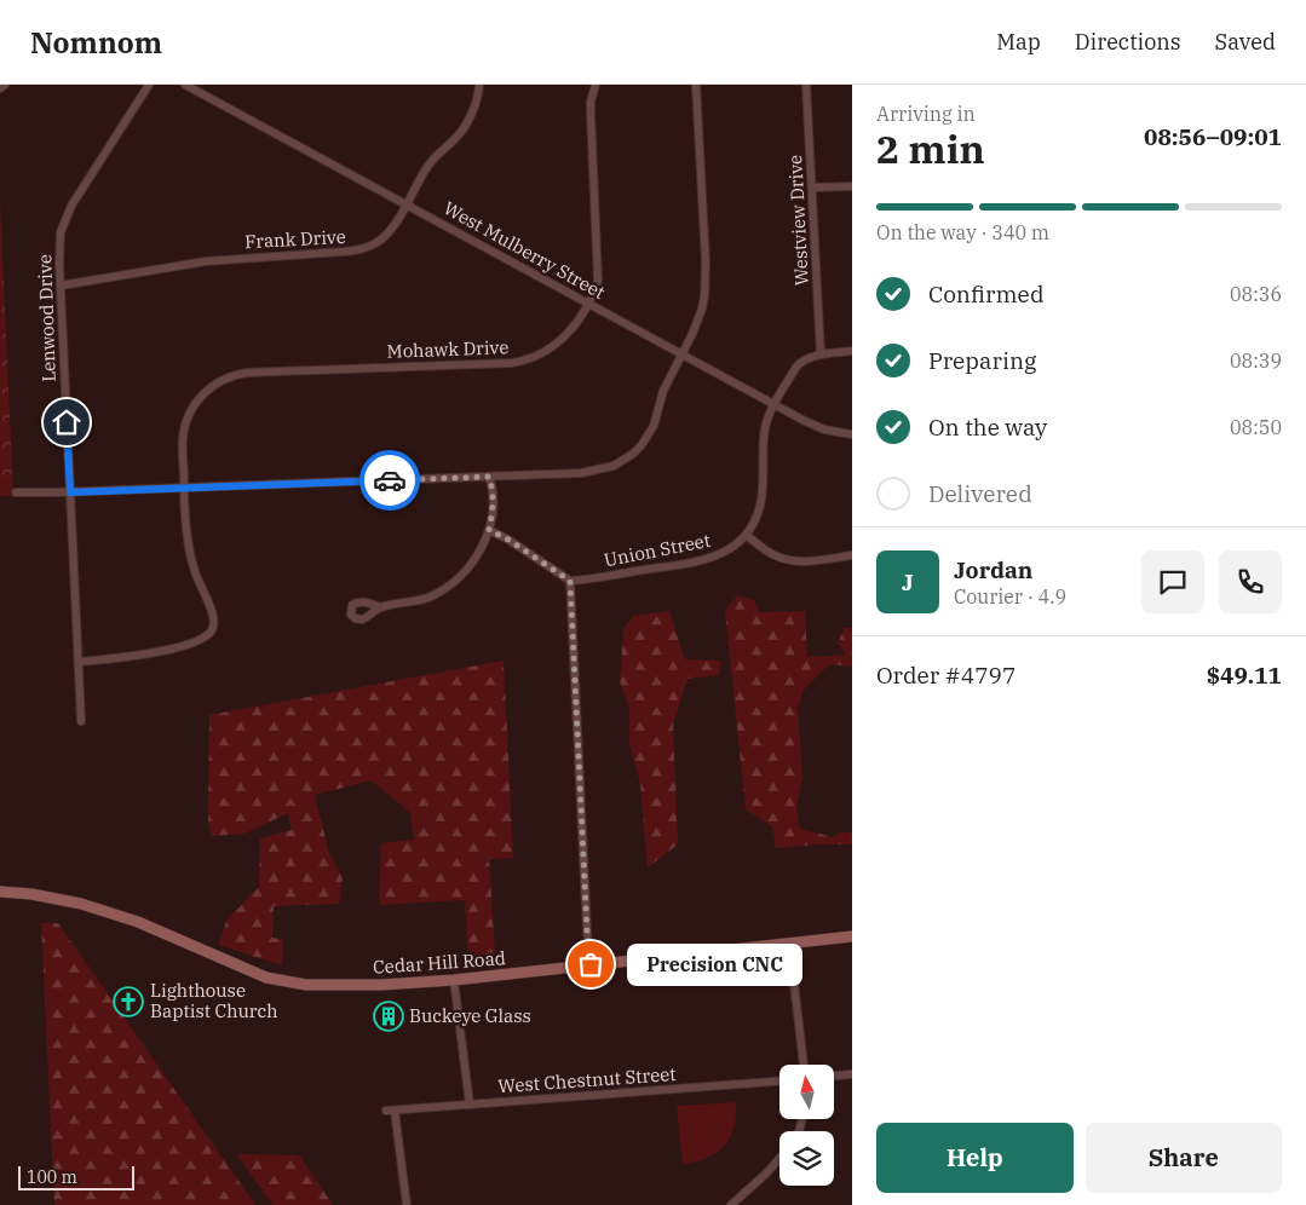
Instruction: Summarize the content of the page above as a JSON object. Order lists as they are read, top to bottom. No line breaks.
{"streets":{"main road":["Cedar Hill Road"],"street":["Westview Drive","Frank Drive","West Mulberry Street","Lenwood Drive","Mohawk Drive","Union Street","West Chestnut Street"]},"crossings":[["Westview Drive","Union Street"],["Frank Drive","West Mulberry Street"],["Frank Drive","Lenwood Drive"],["West Mulberry Street","Mohawk Drive"],["West Mulberry Street","Union Street"],["Lenwood Drive","Mohawk Drive"]],"places":{"other":["Precision CNC"],"church":["Lighthouse Baptist Church"],"building":["Buckeye Glass"]},"scale_bar":"100 m","north":"top","page":{"header":"Nomnom","nav":["Map","Directions","Saved"],"heading":["2 min","Arriving in","08:56–09:01"],"panel":["Jordan","Courier · 4.9","Order #4797","$49.11"],"bar":"On the way · 340 m","list":[["Confirmed","08:36"],["Preparing","08:39"],["On the way","08:50"],"Delivered"],"round":"J","bubble":"Precision CNC","buttons":["Help","Share"],"scale":"100 m"}}
